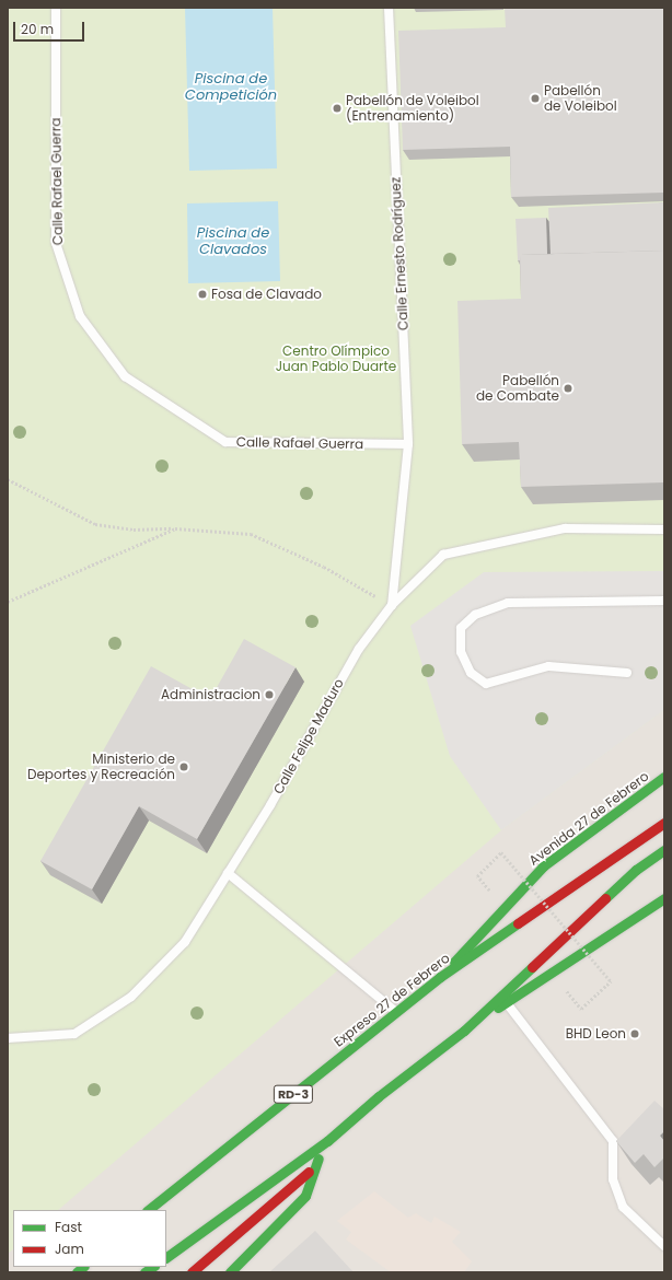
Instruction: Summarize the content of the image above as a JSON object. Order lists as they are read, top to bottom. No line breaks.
{"streets":{"main road":["Avenida 27 de Febrero","Expreso 27 de Febrero","RD-3"],"lane":["Calle Rafael Guerra","Calle Ernesto Rodríguez","Calle Felipe Maduro"]},"crossings":[["Calle Rafael Guerra","Calle Ernesto Rodríguez"],["Calle Ernesto Rodríguez","Calle Felipe Maduro"],["Avenida 27 de Febrero","Expreso 27 de Febrero"]],"water":["Piscina de Competición","Piscina de Clavados"],"parks":["Centro Olímpico Juan Pablo Duarte"],"places":["Pabellón de Voleibol","Pabellón de Voleibol (Entrenamiento)","Fosa de Clavado","Pabellón de Combate","Administracion","Ministerio de Deportes y Recreación","BHD Leon"],"legend":["Fast","Jam"],"scale_bar":"20 m"}
